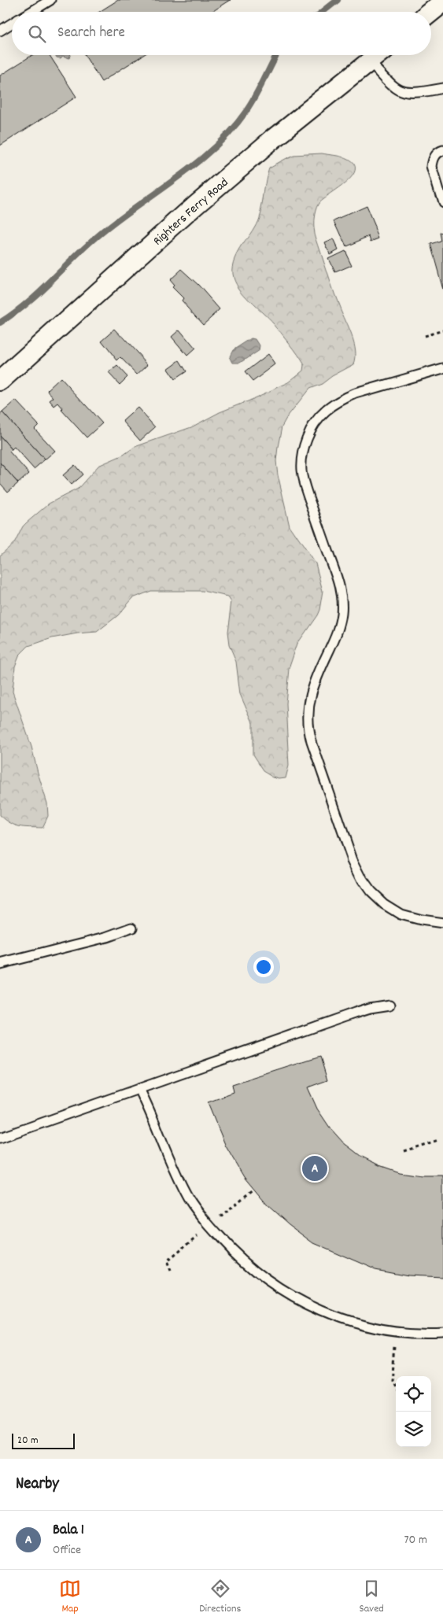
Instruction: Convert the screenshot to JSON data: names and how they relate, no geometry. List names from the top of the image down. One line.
{"streets":{"street":["Righters Ferry Road"]},"scale_bar":"20 m","page":{"search":"Search here","pins":"A","scale":"20 m","heading":"Nearby","list":[{"mark":"A","name":"Bala 1","note":"Office","value":"70 m"}],"nav":["Map","Directions","Saved"]}}
